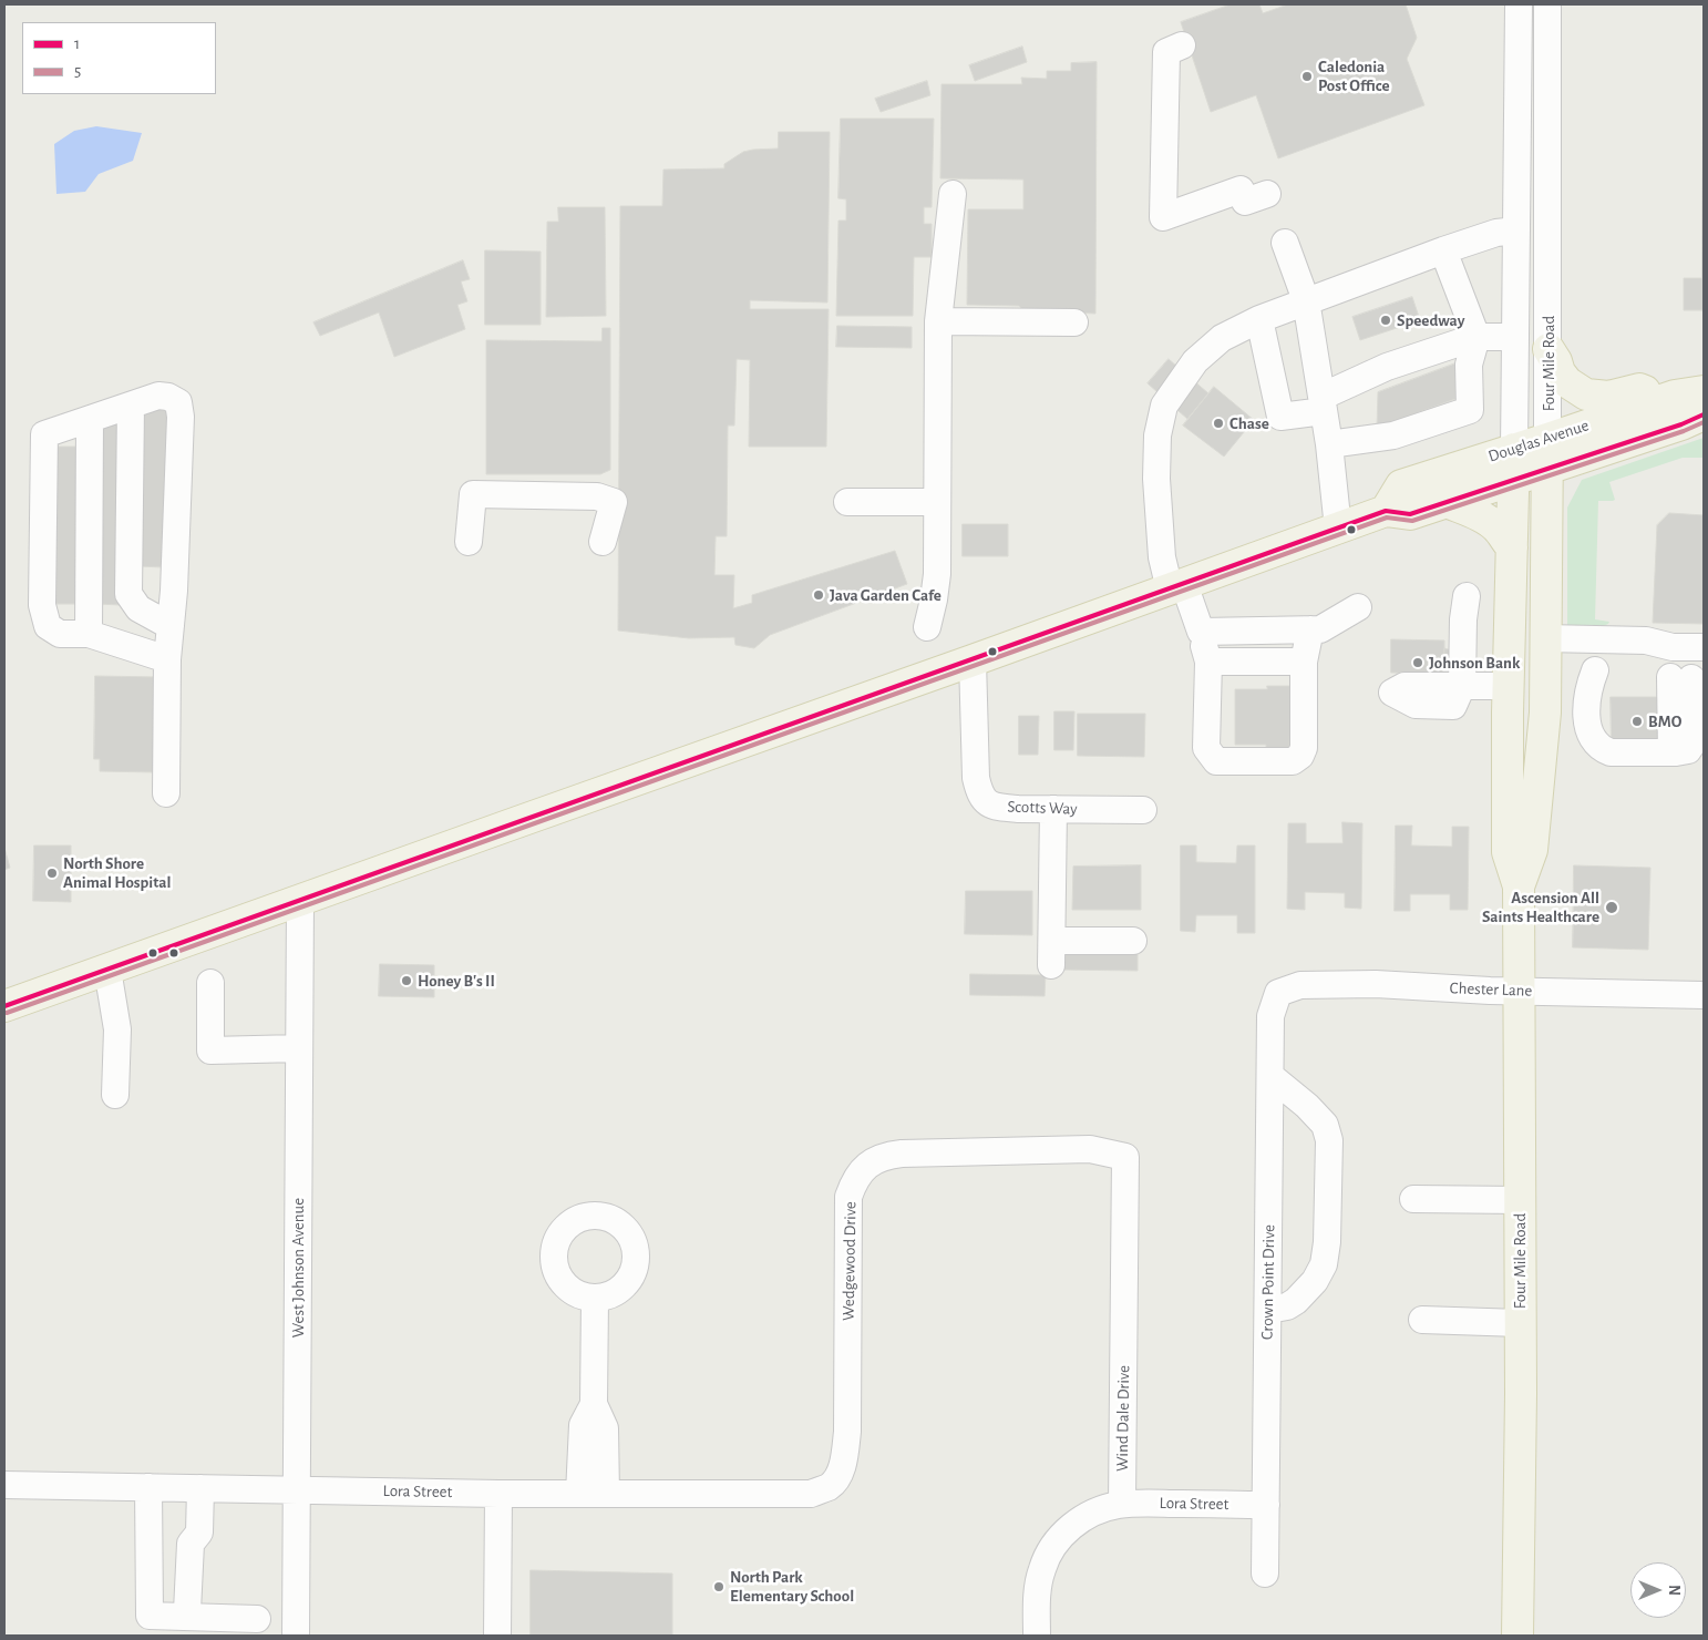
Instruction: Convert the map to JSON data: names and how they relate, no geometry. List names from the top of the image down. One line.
{"streets":{"main road":["Four Mile Road","Douglas Avenue"],"street":["Scotts Way","Chester Lane","Wedgewood Drive","West Johnson Avenue","Crown Point Drive","Wind Dale Drive","Lora Street"]},"crossings":[["Four Mile Road","Douglas Avenue"],["Four Mile Road","Chester Lane"],["Douglas Avenue","Scotts Way"],["Douglas Avenue","West Johnson Avenue"],["Chester Lane","Crown Point Drive"],["Wedgewood Drive","Wind Dale Drive"],["Wedgewood Drive","Lora Street"],["West Johnson Avenue","Lora Street"],["Crown Point Drive","Lora Street"],["Wind Dale Drive","Lora Street"]],"places":["Caledonia Post Office","Speedway","Chase","Java Garden Cafe","Johnson Bank","BMO","North Shore Animal Hospital","Ascension All Saints Healthcare","Honey B's II","North Park Elementary School"],"lines":["transit line 1","transit line 5"],"legend":["1","5"],"north":"right"}
